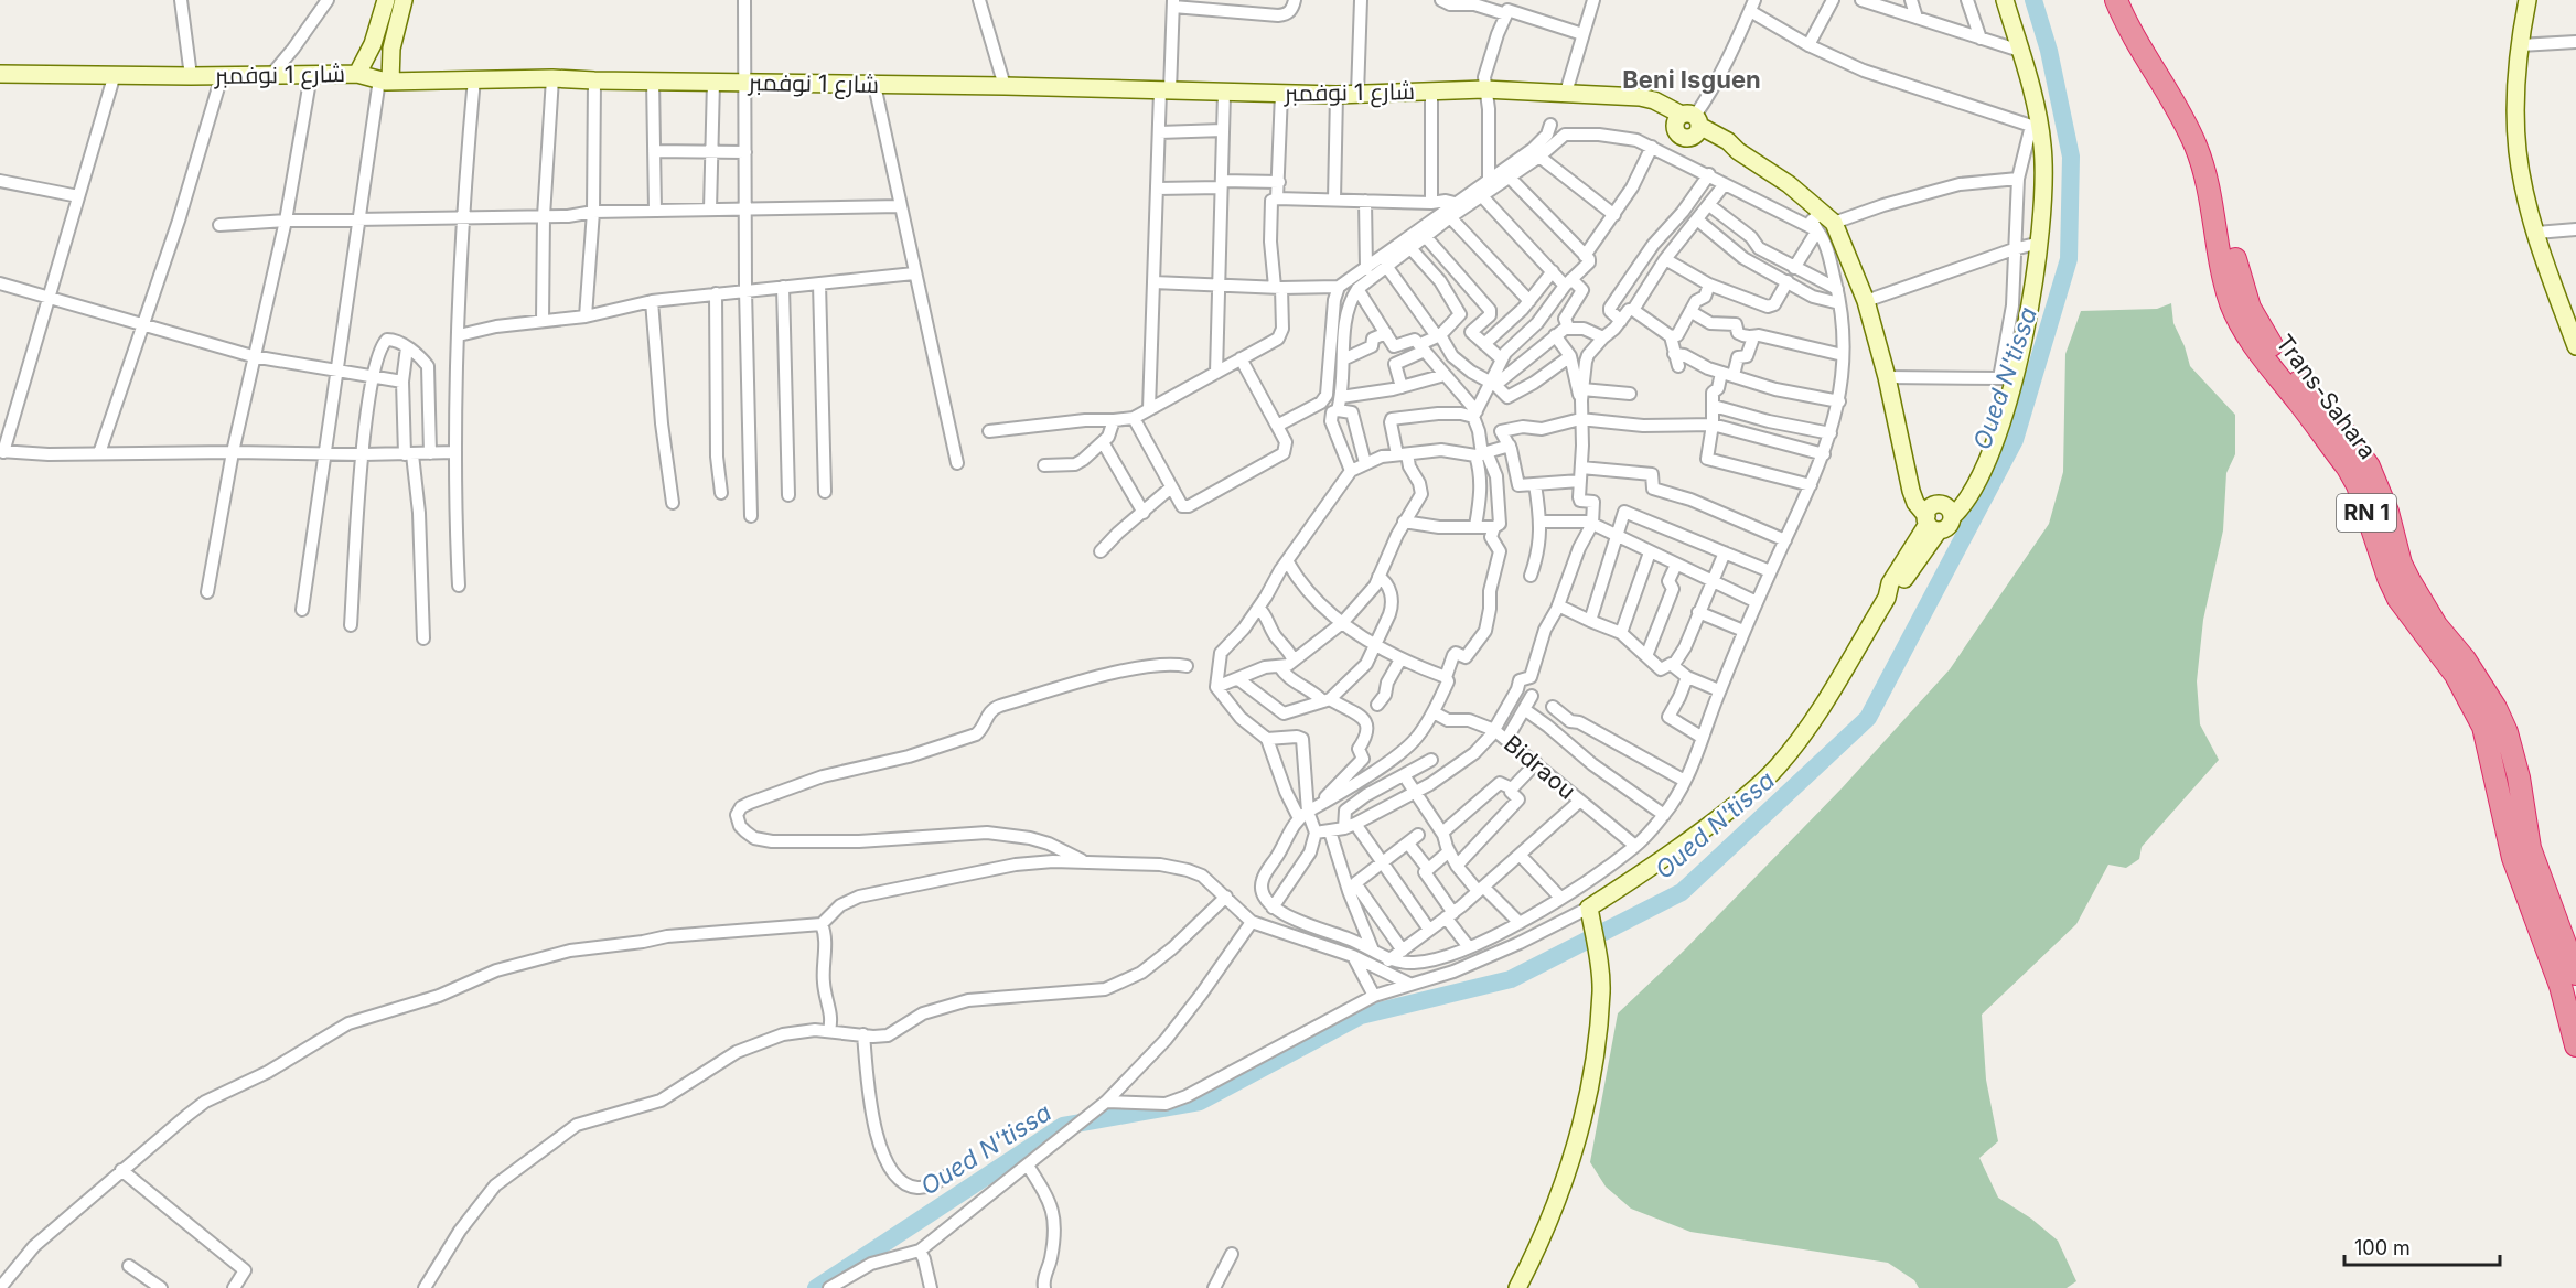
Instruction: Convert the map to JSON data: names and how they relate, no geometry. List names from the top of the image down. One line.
{"streets":{"highway":["Trans-Sahara","RN 1"],"main road":["شارع 1 نوفمبر"],"street":["Bidraou"]},"districts":["Beni Isguen"],"water":["Oued N'tissa"],"scale_bar":"100 m"}
